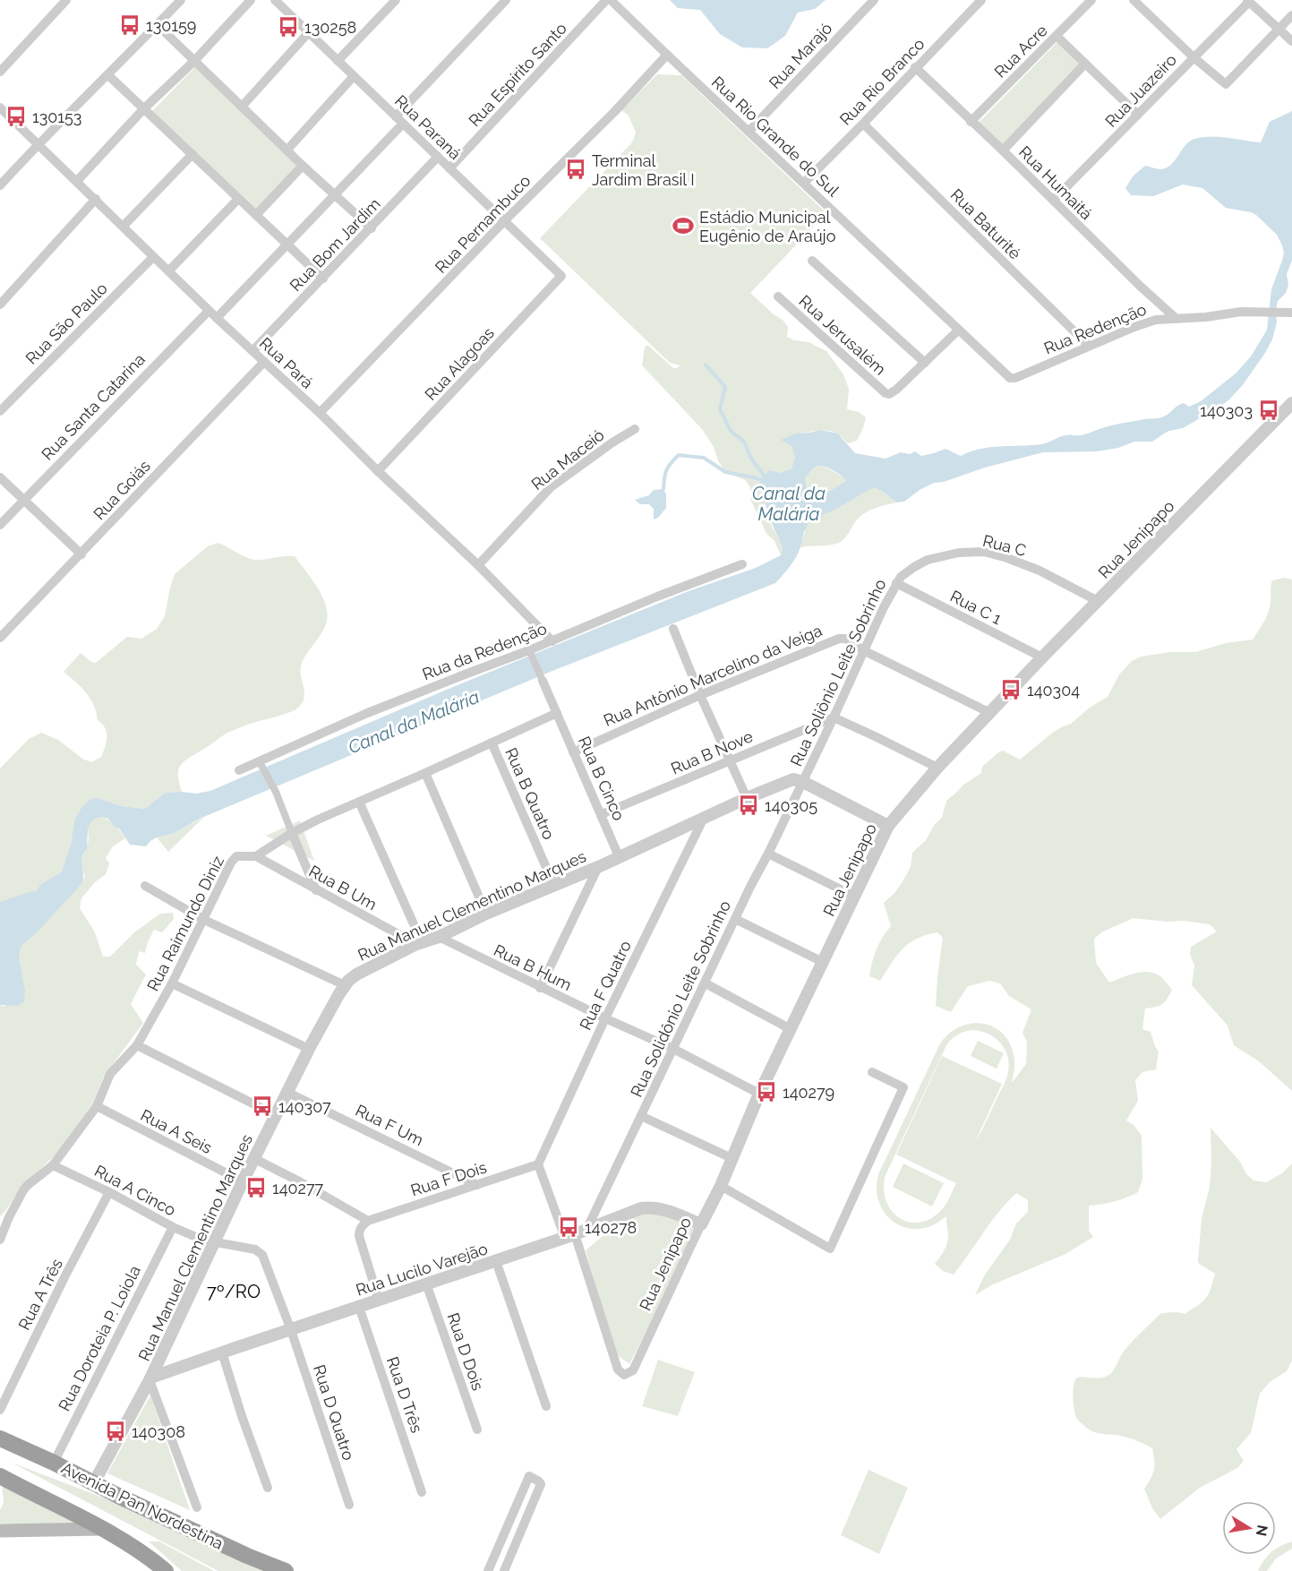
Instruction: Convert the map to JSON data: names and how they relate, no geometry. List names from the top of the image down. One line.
{"streets":{"highway":["Avenida Pan Nordestina"],"street":["Rua Acre","Rua Marajó","Rua Espírito Santo","Rua Rio Branco","Rua Juazeiro","Rua Paraná","Rua Rio Grande do Sul","Rua Humaitá","Rua Pernambuco","Rua Baturité","Rua Bom Jardim","Rua São Paulo","Rua Redenção","Rua Jerusalém","Rua Pará","Rua Alagoas","Rua Santa Catarina","Rua Maceió","Rua Goiás","Rua Jenipapo","Rua C","Rua C 1","Rua da Redenção","Rua Soliônio Leite Sobrinho","Rua Antônio Marcelino da Veiga","Rua B Nove","Rua B Cinco","Rua B Quatro","Rua B Um","Rua Manuel Clementino Marques","Rua Raimundo Diniz","Rua B Hum","Rua F Quatro","Rua Solidônio Leite Sobrinho","Rua F Um","Rua A Seis","Rua F Dois","Rua A Cinco","Rua Lucilo Varejão","Rua A Três","Rua Doroteia P. Loiola","Rua D Dois","Rua D Três","Rua D Quatro"]},"crossings":[["Rua Acre","Rua Humaitá"],["Rua Marajó","Rua Rio Grande do Sul"],["Rua Espírito Santo","Rua Paraná"],["Rua Rio Branco","Rua Rio Grande do Sul"],["Rua Rio Branco","Rua Humaitá"],["Rua Rio Branco","Rua Baturité"],["Rua Juazeiro","Rua Humaitá"],["Rua Paraná","Rua Pernambuco"],["Rua Paraná","Rua Bom Jardim"],["Rua Paraná","Rua Alagoas"],["Rua Rio Grande do Sul","Rua Pernambuco"],["Rua Rio Grande do Sul","Rua Redenção"],["Rua Rio Grande do Sul","Rua Jerusalém"],["Rua Humaitá","Rua Redenção"],["Rua Pernambuco","Rua Pará"],["Rua Baturité","Rua Redenção"],["Rua Bom Jardim","Rua Pará"],["Rua São Paulo","Rua Pará"],["Rua Pará","Rua Alagoas"],["Rua Pará","Rua Santa Catarina"],["Rua Pará","Rua Maceió"],["Rua Pará","Rua Goiás"],["Rua Pará","Rua da Redenção"],["Rua Jenipapo","Rua C"],["Rua Jenipapo","Rua C 1"],["Rua Jenipapo","Rua Antônio Marcelino da Veiga"],["Rua Jenipapo","Rua B Hum"],["Rua Jenipapo","Rua Lucilo Varejão"],["Rua C","Rua C 1"],["Rua C","Rua Soliônio Leite Sobrinho"],["Rua C 1","Rua Soliônio Leite Sobrinho"],["Rua Soliônio Leite Sobrinho","Rua Antônio Marcelino da Veiga"],["Rua Soliônio Leite Sobrinho","Rua B Nove"],["Rua Soliônio Leite Sobrinho","Rua Manuel Clementino Marques"],["Rua Soliônio Leite Sobrinho","Rua Solidônio Leite Sobrinho"],["Rua Antônio Marcelino da Veiga","Rua B Cinco"],["Rua B Nove","Rua B Cinco"],["Rua B Cinco","Rua Manuel Clementino Marques"],["Rua B Cinco","Rua Raimundo Diniz"],["Rua B Quatro","Rua Manuel Clementino Marques"],["Rua B Quatro","Rua Raimundo Diniz"],["Rua B Um","Rua Manuel Clementino Marques"],["Rua B Um","Rua Raimundo Diniz"],["Rua Manuel Clementino Marques","Rua B Hum"],["Rua Manuel Clementino Marques","Rua F Quatro"],["Rua Manuel Clementino Marques","Rua Solidônio Leite Sobrinho"],["Rua Manuel Clementino Marques","Rua F Um"],["Rua Manuel Clementino Marques","Rua A Seis"],["Rua Manuel Clementino Marques","Rua A Cinco"],["Rua Manuel Clementino Marques","Rua Lucilo Varejão"],["Rua Manuel Clementino Marques","Avenida Pan Nordestina"],["Rua Raimundo Diniz","Rua A Seis"],["Rua Raimundo Diniz","Rua A Cinco"],["Rua B Hum","Rua F Quatro"],["Rua B Hum","Rua Solidônio Leite Sobrinho"],["Rua F Quatro","Rua F Dois"],["Rua Solidônio Leite Sobrinho","Rua Lucilo Varejão"],["Rua F Um","Rua F Dois"],["Rua A Cinco","Rua Lucilo Varejão"],["Rua A Cinco","Rua A Três"],["Rua A Cinco","Rua Doroteia P. Loiola"],["Rua A Cinco","Rua D Quatro"],["Rua Lucilo Varejão","Rua D Dois"],["Rua Lucilo Varejão","Rua D Três"],["Rua Lucilo Varejão","Rua D Quatro"],["Rua Doroteia P. Loiola","Avenida Pan Nordestina"]],"districts":["7º/RO"],"water":["Canal da Malária"],"places":{"bus stop":["130159","130258","130153","Terminal Jardim Brasil I","140303","140304","140305","140279","140307","140277","140278","140308"],"sports":["Estádio Municipal Eugênio de Araújo"]},"north":"right"}
